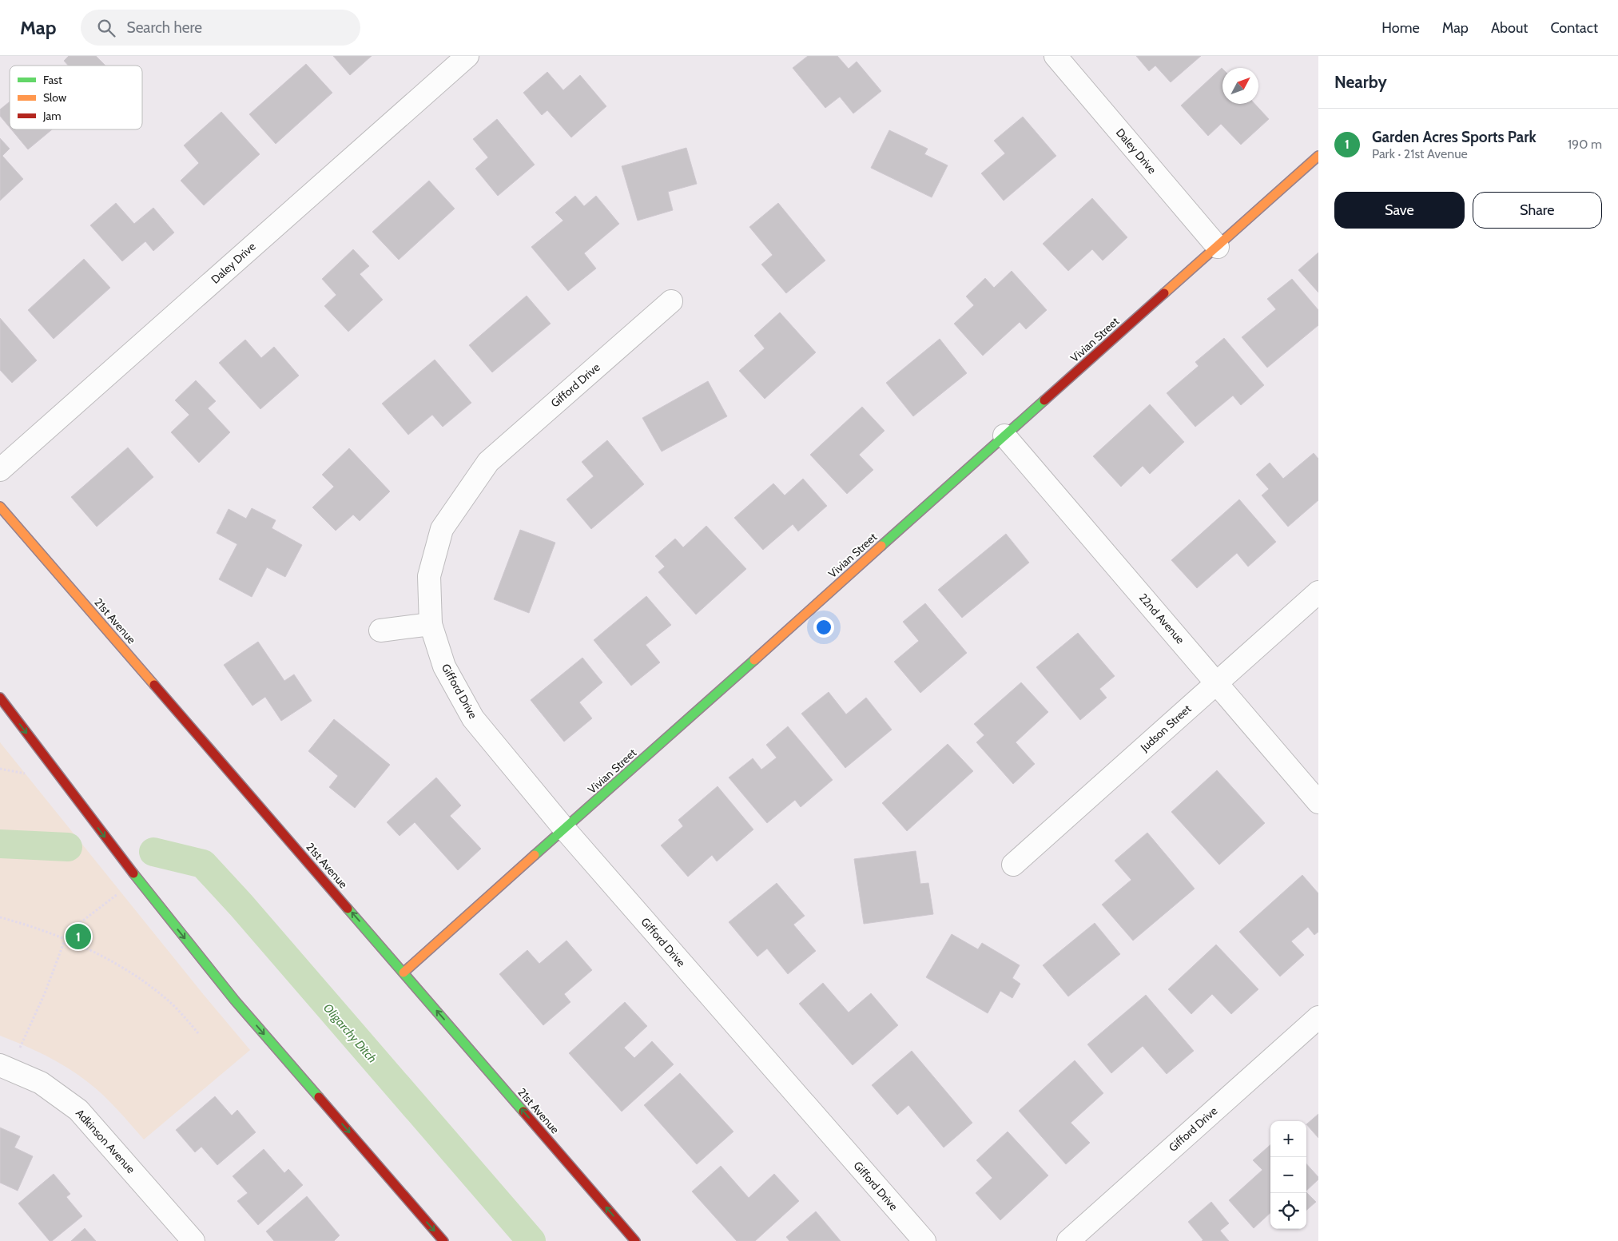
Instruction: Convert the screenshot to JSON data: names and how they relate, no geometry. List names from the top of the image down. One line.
{"streets":{"street":["Daley Drive","Vivian Street","Gifford Drive","22nd Avenue","21st Avenue","Judson Street","Adkinson Avenue"]},"crossings":[["Daley Drive","Vivian Street"],["Vivian Street","Gifford Drive"],["Vivian Street","22nd Avenue"],["Vivian Street","21st Avenue"],["22nd Avenue","Judson Street"]],"one_way":["21st Avenue"],"water":["Oligarchy Ditch"],"legend":["Fast","Slow","Jam"],"north":"top right","page":{"header":"Map","search":"Search here","nav":["Home","Map","About","Contact"],"heading":"Nearby","list":[{"mark":"1","name":"Garden Acres Sports Park","note":"Park · 21st Avenue","value":"190 m"}],"buttons":["Save","Share"],"pins":"1","map_buttons":["+","−"]}}
